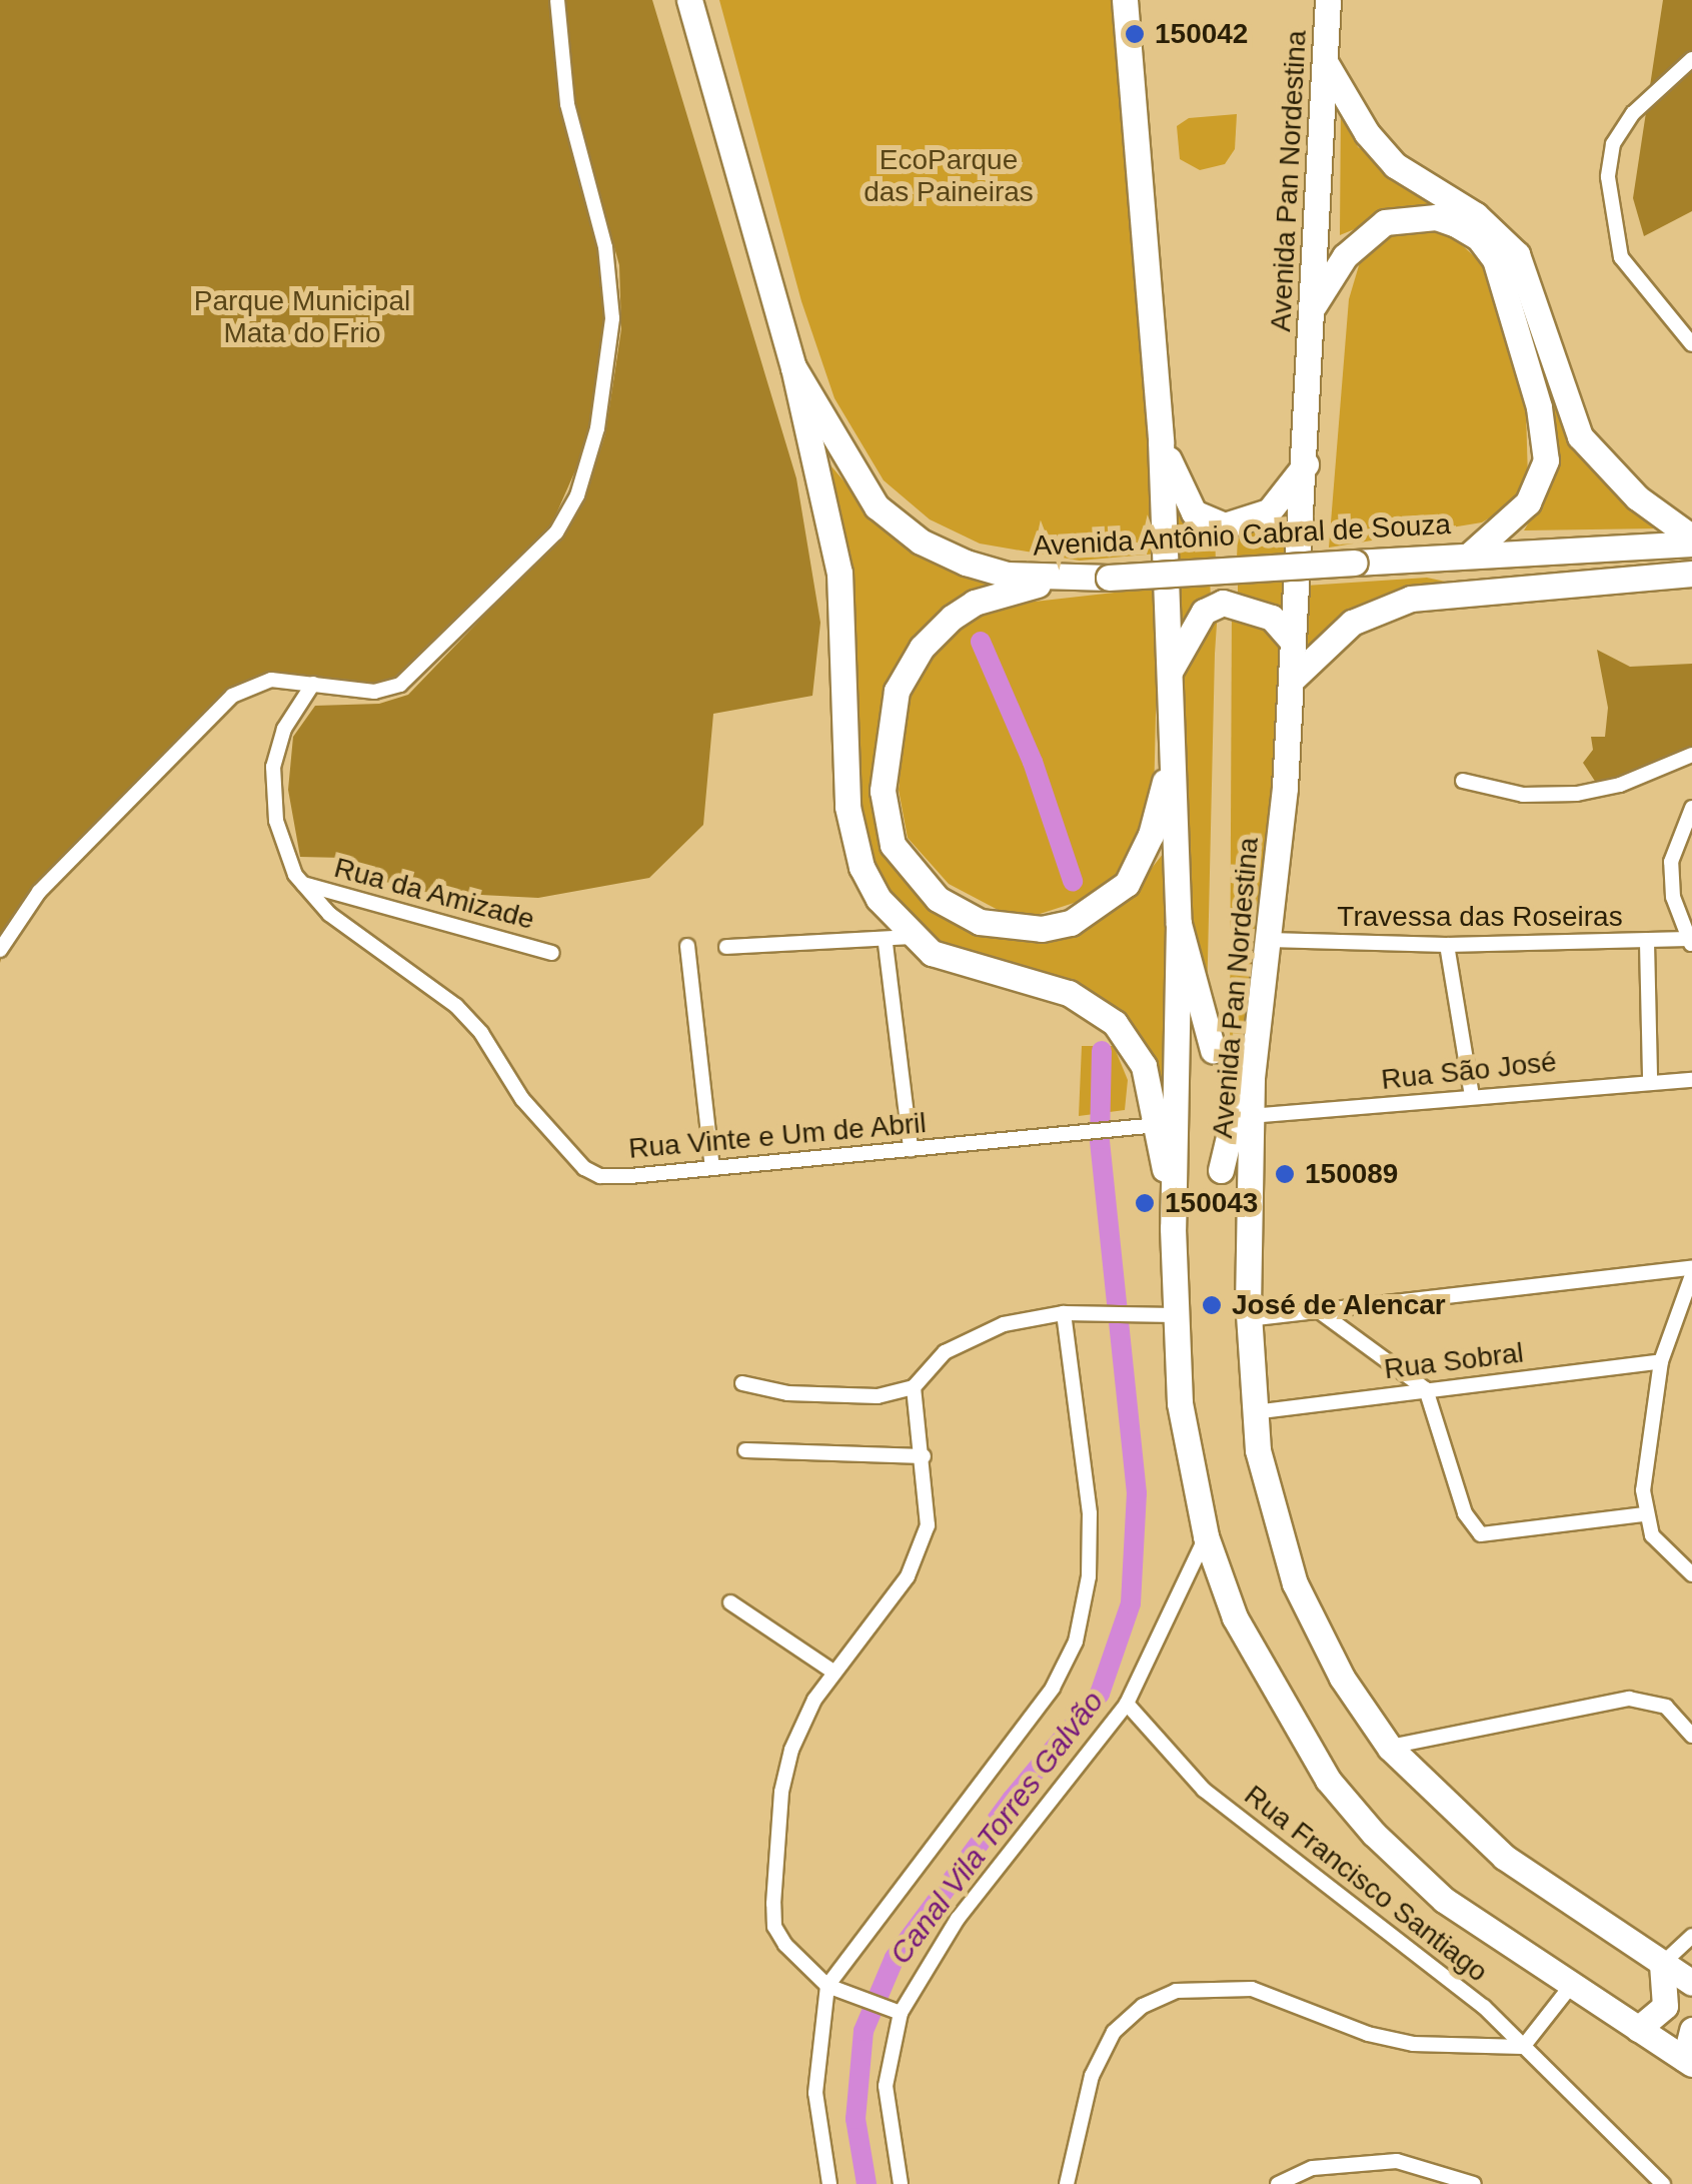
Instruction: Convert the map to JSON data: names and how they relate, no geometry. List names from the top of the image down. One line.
{"streets":{"highway":["Avenida Pan Nordestina","Avenida Antônio Cabral de Souza"],"street":["Rua da Amizade","Travessa das Roseiras","Rua São José","Rua Vinte e Um de Abril","Rua Sobral","Rua Francisco Santiago"]},"crossings":[["Avenida Pan Nordestina","Travessa das Roseiras"],["Avenida Pan Nordestina","Rua São José"],["Avenida Pan Nordestina","Rua Vinte e Um de Abril"],["Avenida Pan Nordestina","Rua Sobral"],["Rua da Amizade","Rua Vinte e Um de Abril"]],"water":["Canal Vila Torres Galvão"],"parks":["EcoParque das Paineiras","Parque Municipal Mata do Frio"],"places":["150042","150089","150043","José de Alencar"]}
